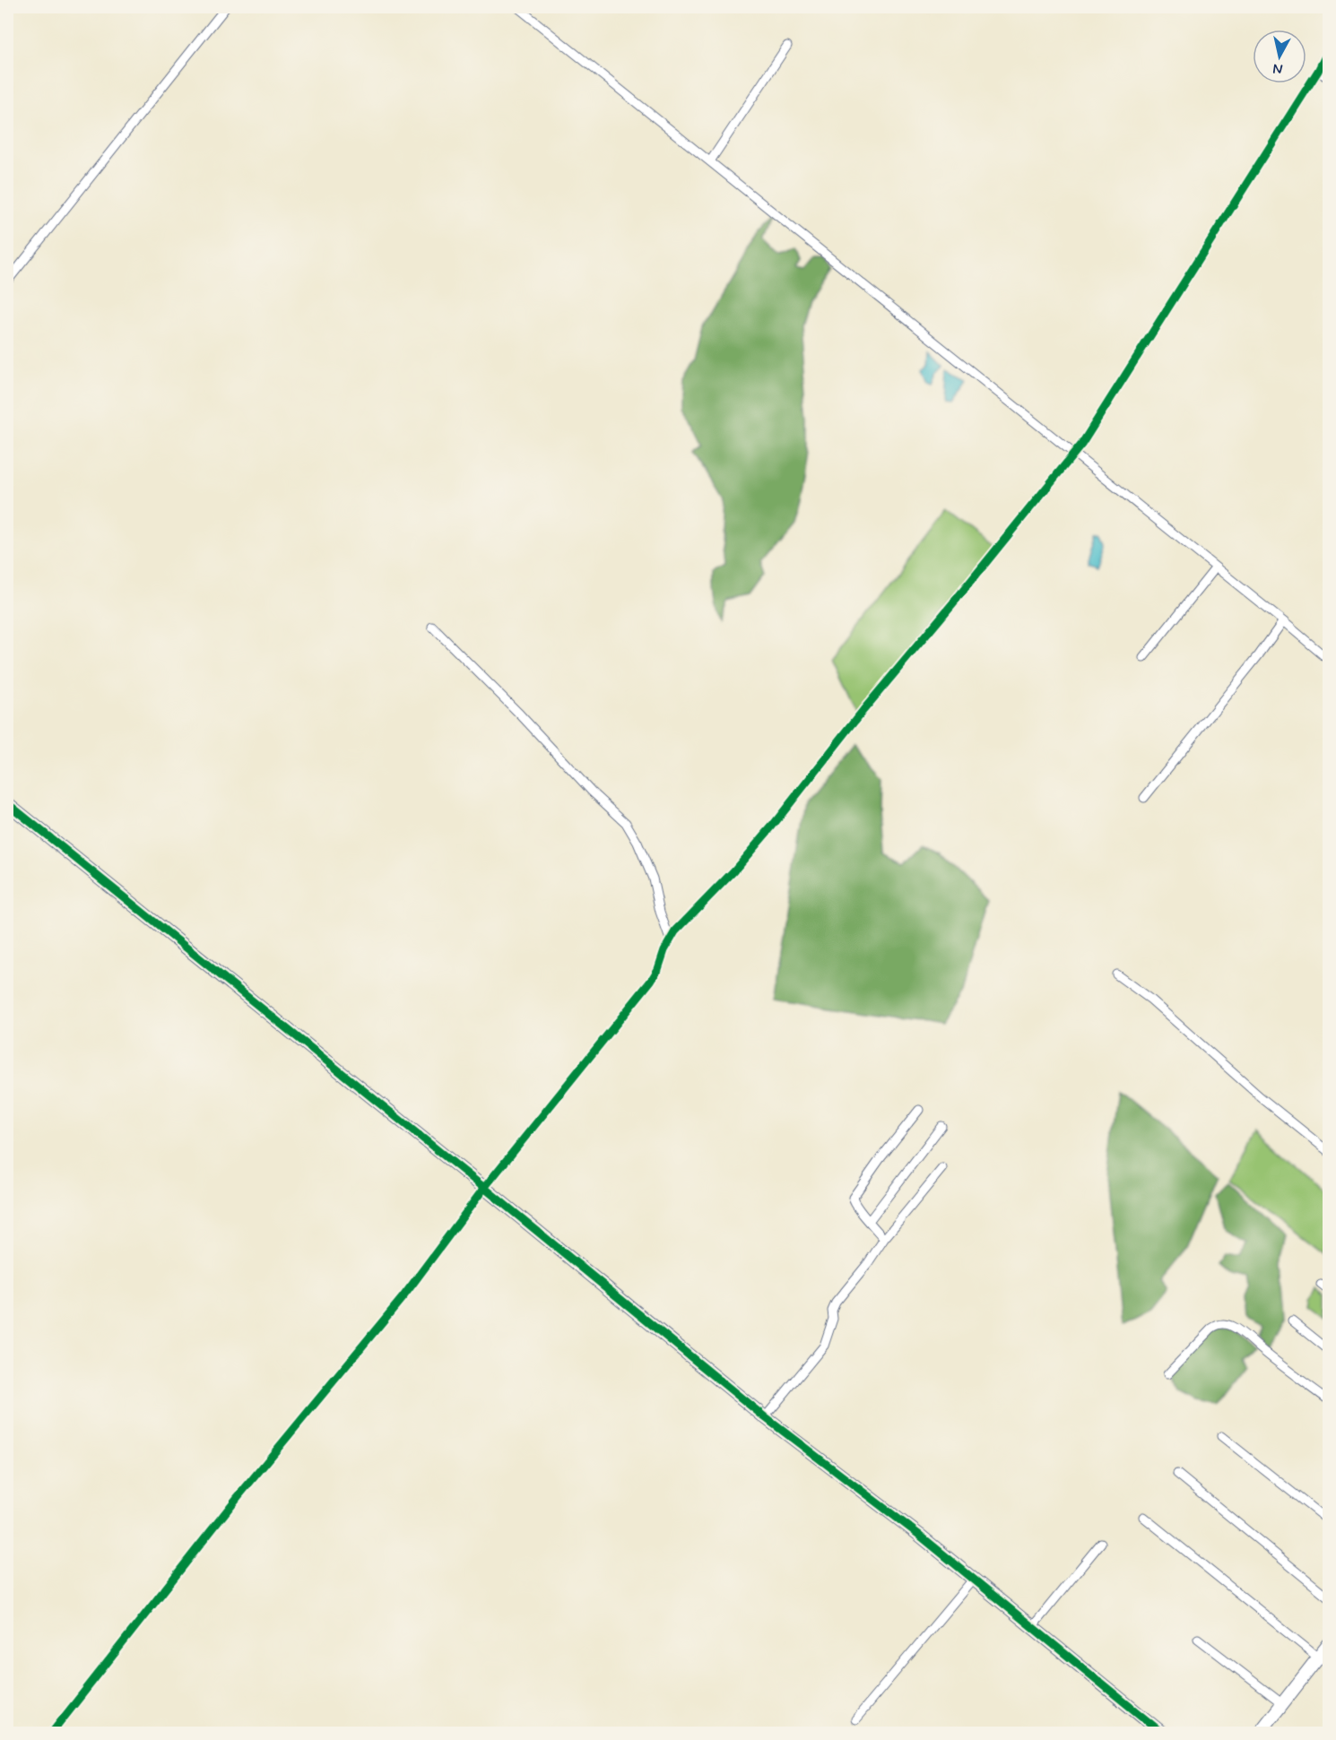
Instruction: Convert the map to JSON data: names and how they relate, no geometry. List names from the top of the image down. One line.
{"north":"bottom"}
